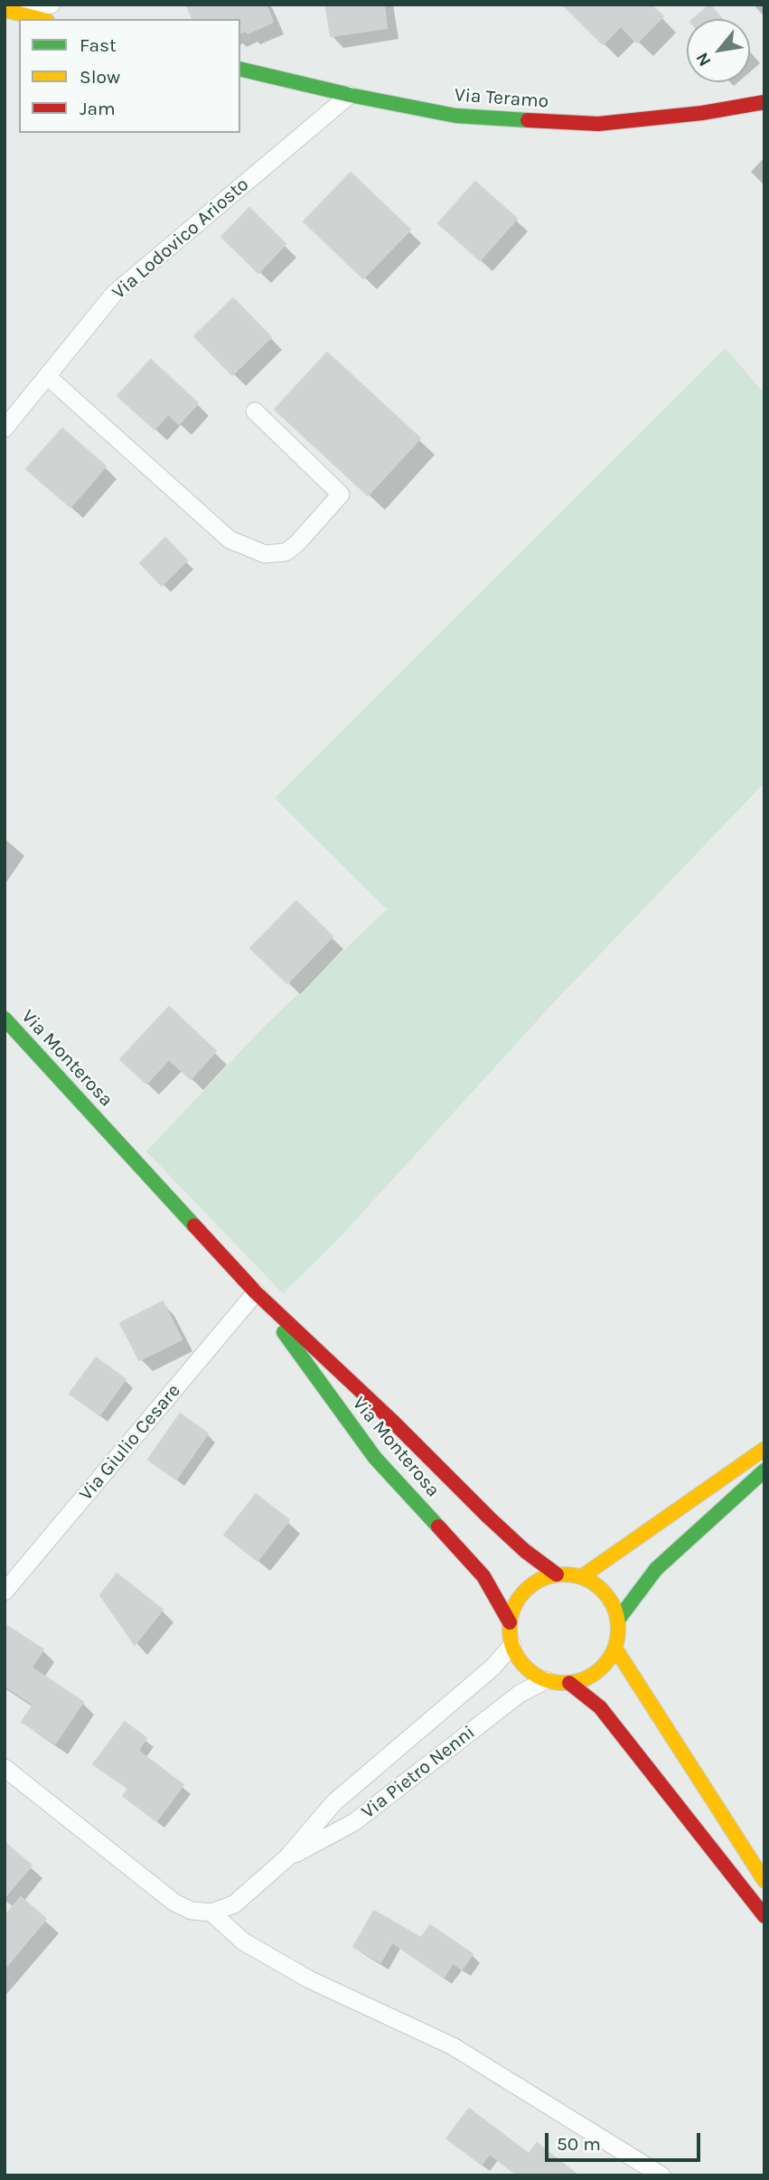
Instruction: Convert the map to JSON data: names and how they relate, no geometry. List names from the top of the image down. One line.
{"streets":{"main road":["Via Teramo","Via Monterosa"],"street":["Via Lodovico Ariosto","Via Giulio Cesare","Via Pietro Nenni"]},"crossings":[["Via Teramo","Via Lodovico Ariosto"],["Via Monterosa","Via Giulio Cesare"],["Via Monterosa","Via Pietro Nenni"]],"legend":["Fast","Slow","Jam"],"scale_bar":"50 m","north":"bottom left"}
